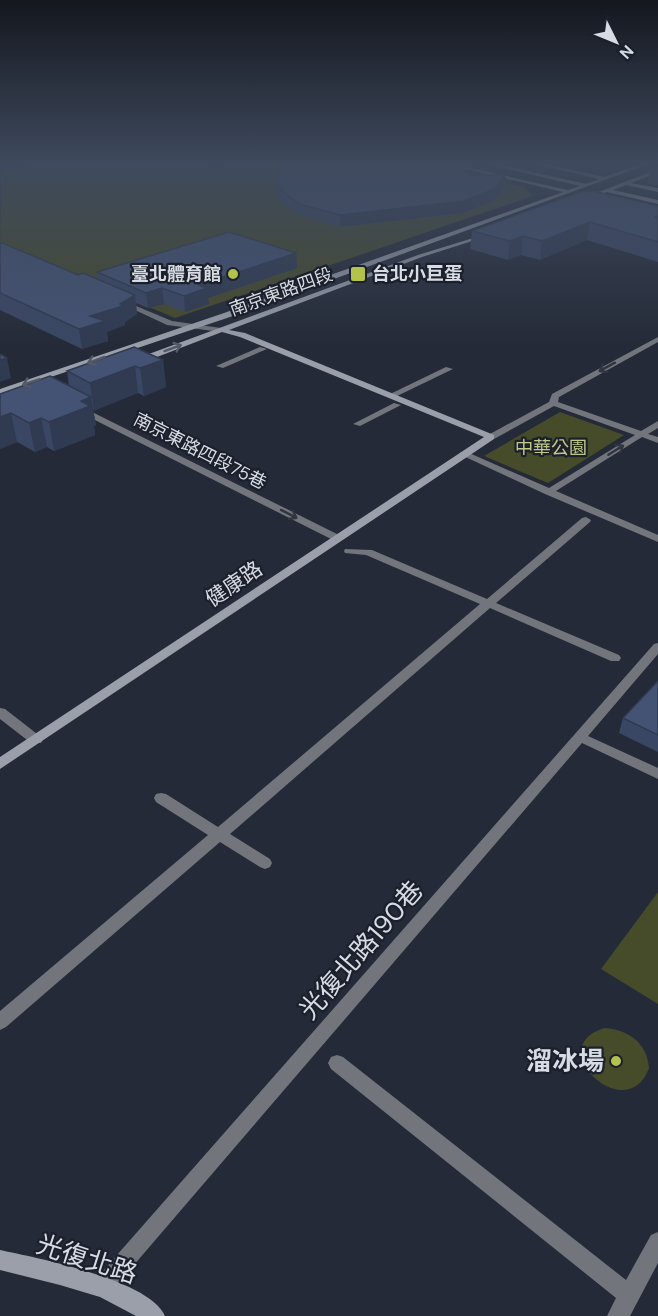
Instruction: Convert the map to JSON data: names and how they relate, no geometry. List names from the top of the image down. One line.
{"streets":{"main road":["南京東路四段","健康路","光復北路"],"street":["南京東路四段75巷","光復北路190巷"]},"crossings":[["南京東路四段75巷","健康路"],["光復北路190巷","光復北路"]],"one_way":["南京東路四段75巷"],"parks":["中華公園"],"places":{"other":["臺北體育館","溜冰場"],"transit":["台北小巨蛋"]},"north":"bottom right"}
